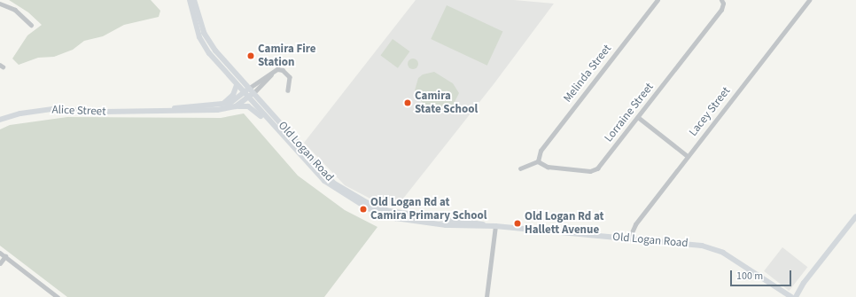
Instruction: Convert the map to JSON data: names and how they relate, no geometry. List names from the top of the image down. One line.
{"streets":{"main road":["Alice Street","Old Logan Road"],"street":["Melinda Street","Lacey Street","Lorraine Street"]},"crossings":[["Melinda Street","Lorraine Street"],["Alice Street","Old Logan Road"],["Lacey Street","Old Logan Road"]],"places":["Camira Fire Station","Camira State School","Old Logan Rd at Camira Primary School","Old Logan Rd at Hallett Avenue"],"scale_bar":"100 m"}
